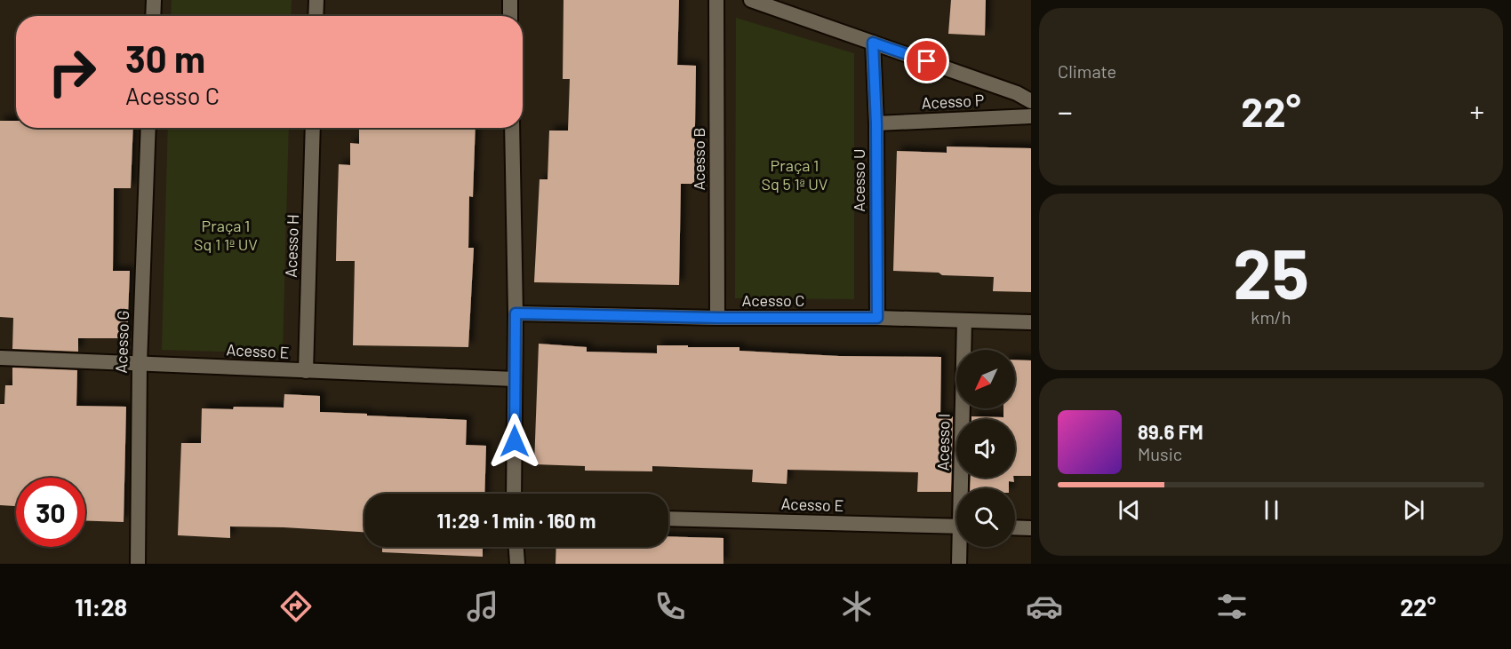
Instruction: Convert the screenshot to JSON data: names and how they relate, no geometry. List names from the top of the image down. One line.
{"streets":{"street":["Acesso P","Acesso B","Acesso U","Acesso H","Acesso C","Acesso G","Acesso E","Acesso I"]},"crossings":[["Acesso P","Acesso U"],["Acesso B","Acesso C"],["Acesso U","Acesso C"],["Acesso H","Acesso E"],["Acesso C","Acesso I"],["Acesso G","Acesso E"]],"parks":["Praça 1 Sq 5 1ª UV","Praça 1 Sq 1 1ª UV"],"north":"bottom left","page":{"tile":["Climate",["25","km/h"]],"turn":["30 m","Acesso C"],"heat":["−","22°","+"],"song":["89.6 FM","Music"],"limit":"30","trip":"11:29 · 1 min · 160 m","tabs":["11:28","22°"]}}
